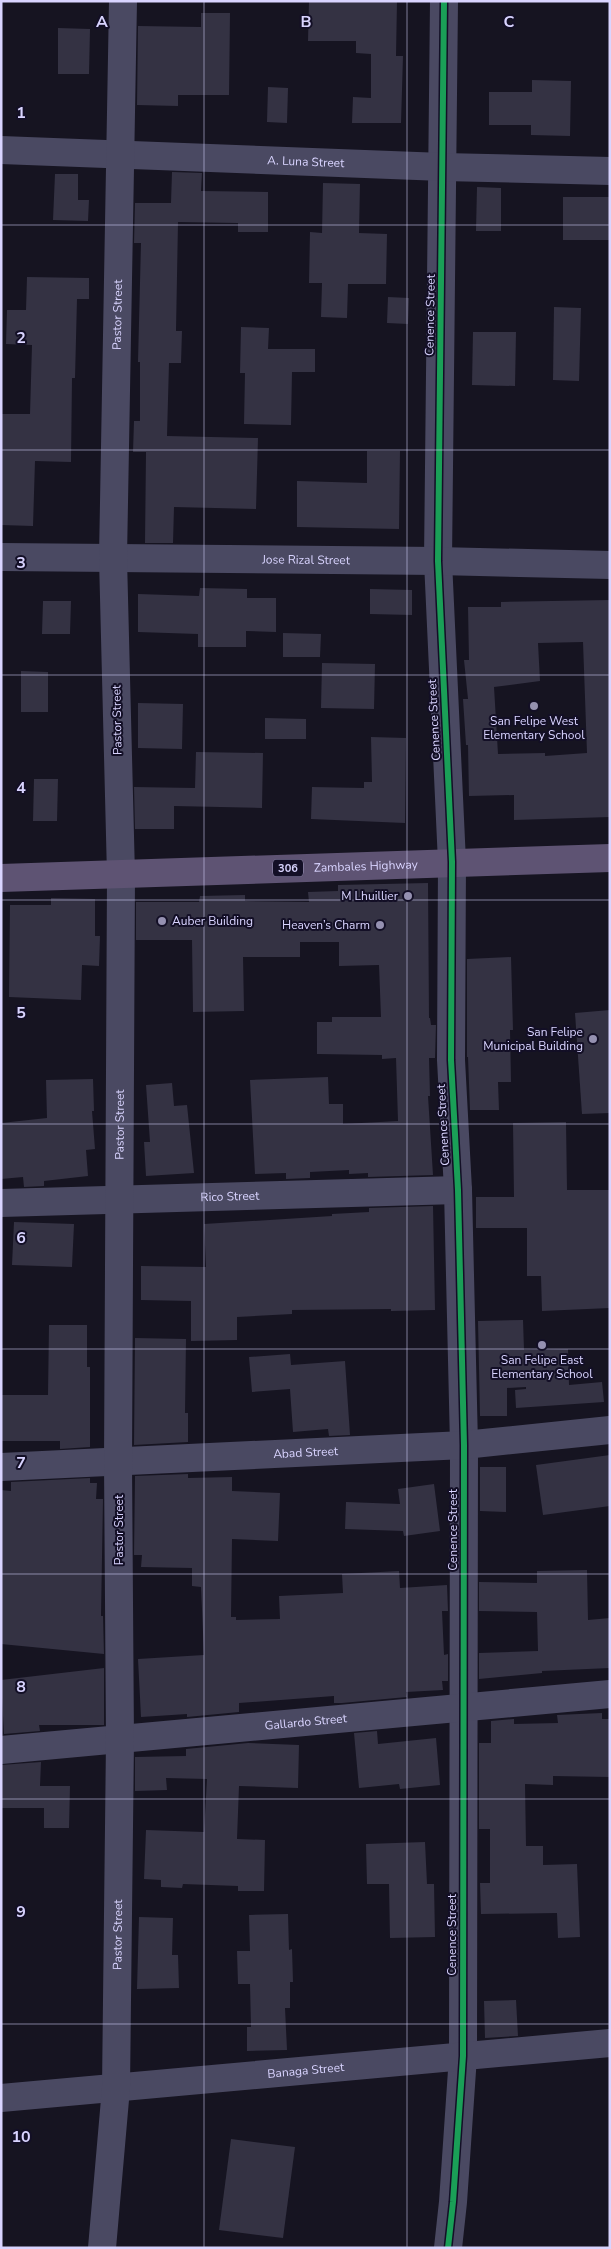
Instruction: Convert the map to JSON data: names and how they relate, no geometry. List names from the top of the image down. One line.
{"streets":{"main road":["Zambales Highway","306"],"street":["A. Luna Street","Pastor Street","Cenence Street","Jose Rizal Street","Rico Street","Abad Street","Gallardo Street","Banaga Street"]},"crossings":[["A. Luna Street","Pastor Street"],["A. Luna Street","Cenence Street"],["Pastor Street","Jose Rizal Street"],["Pastor Street","Zambales Highway"],["Pastor Street","Rico Street"],["Pastor Street","Abad Street"],["Pastor Street","Gallardo Street"],["Pastor Street","Banaga Street"],["Cenence Street","Jose Rizal Street"],["Cenence Street","Zambales Highway"],["Cenence Street","Rico Street"],["Cenence Street","Abad Street"],["Cenence Street","Gallardo Street"],["Cenence Street","Banaga Street"]],"places":["San Felipe West Elementary School","M Lhuillier","Auber Building","Heaven’s Charm","San Felipe Municipal Building","San Felipe East Elementary School"],"grid":{"columns":["A","B","C"],"rows":["1","2","3","4","5","6","7","8","9","10"]}}
